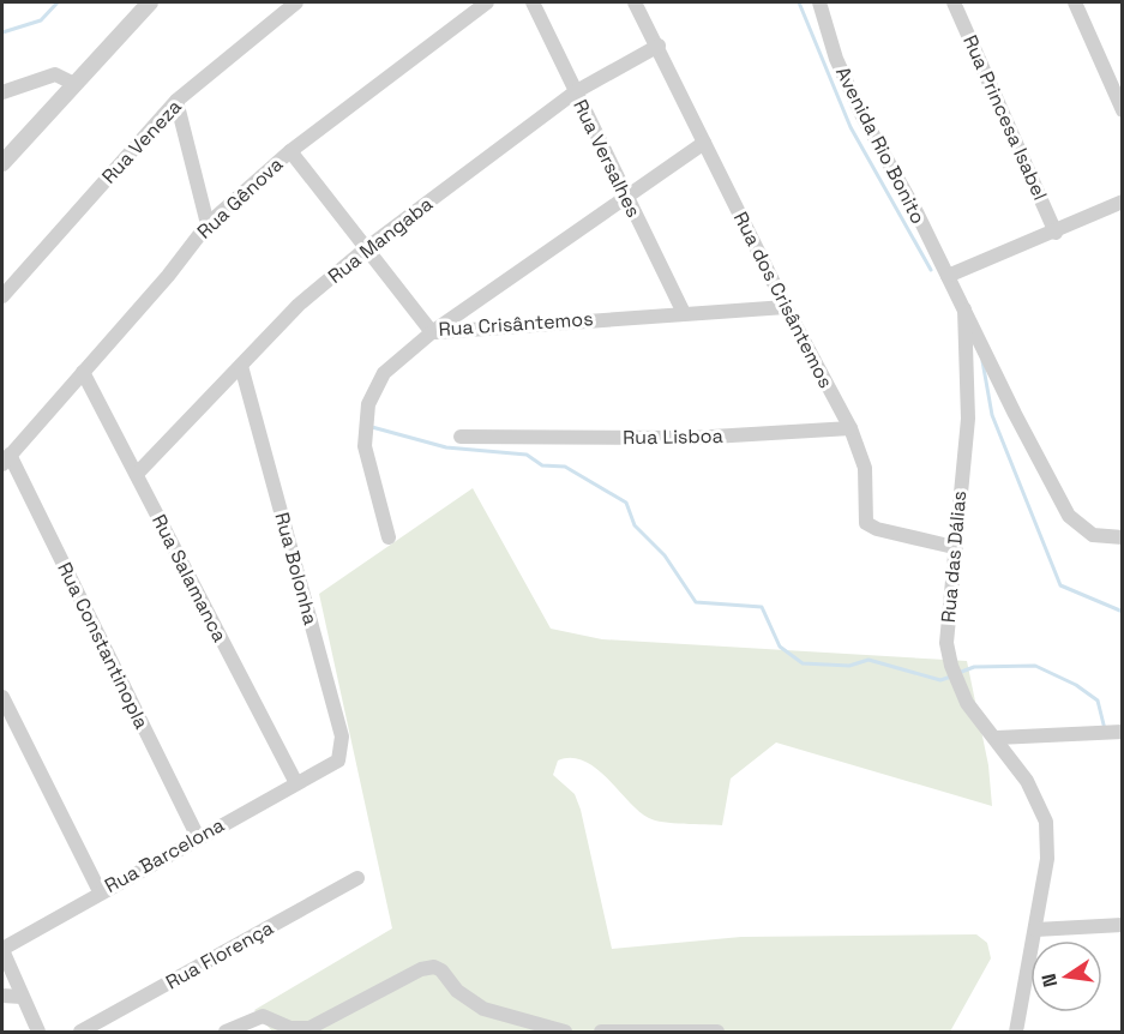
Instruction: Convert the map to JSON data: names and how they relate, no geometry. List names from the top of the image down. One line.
{"streets":{"street":["Rua Princesa Isabel","Rua Veneza","Avenida Rio Bonito","Rua Versalhes","Rua Gênova","Rua Mangaba","Rua dos Crisântemos","Rua Crisântemos","Rua Lisboa","Rua das Dálias","Rua Bolonha","Rua Salamanca","Rua Constantinopla","Rua Barcelona","Rua Florença"]},"crossings":[["Avenida Rio Bonito","Rua das Dálias"],["Rua Versalhes","Rua Mangaba"],["Rua Versalhes","Rua Crisântemos"],["Rua Gênova","Rua Crisântemos"],["Rua Gênova","Rua Salamanca"],["Rua Gênova","Rua Constantinopla"],["Rua Mangaba","Rua dos Crisântemos"],["Rua Mangaba","Rua Crisântemos"],["Rua Mangaba","Rua Bolonha"],["Rua Mangaba","Rua Salamanca"],["Rua dos Crisântemos","Rua Crisântemos"],["Rua dos Crisântemos","Rua Lisboa"],["Rua dos Crisântemos","Rua das Dálias"],["Rua Bolonha","Rua Barcelona"],["Rua Salamanca","Rua Barcelona"],["Rua Constantinopla","Rua Barcelona"]],"north":"left"}
